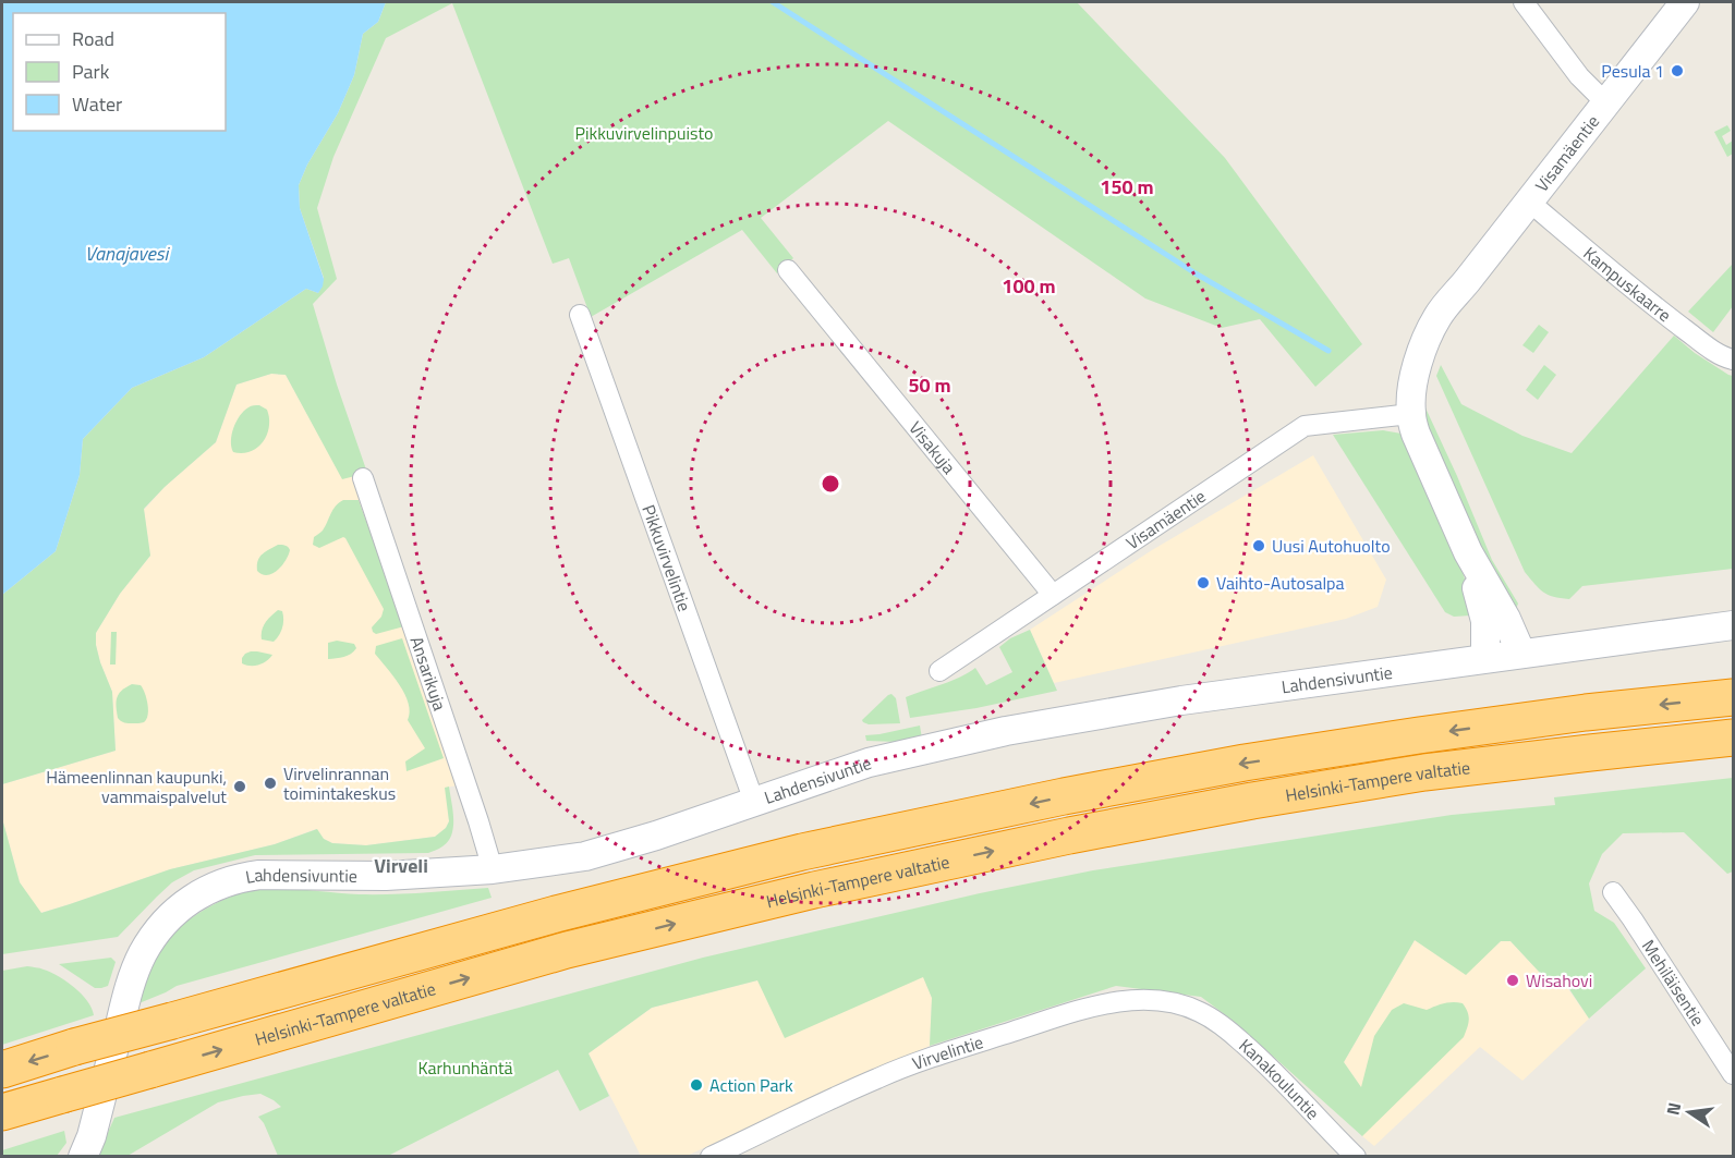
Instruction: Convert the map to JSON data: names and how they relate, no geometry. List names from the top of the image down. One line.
{"streets":{"highway":["Helsinki-Tampere valtatie"],"main road":["Visamäentie","Lahdensivuntie"],"street":["Kampuskaarre","Visakuja","Pikkuvirvelintie","Ansarikuja","Mehiläisentie","Virvelintie","Kanakouluntie"]},"crossings":[["Visamäentie","Kampuskaarre"],["Visamäentie","Visakuja"],["Visamäentie","Lahdensivuntie"],["Pikkuvirvelintie","Lahdensivuntie"],["Ansarikuja","Lahdensivuntie"],["Virvelintie","Kanakouluntie"]],"districts":["Virveli"],"water":["Vanajavesi"],"parks":["Pikkuvirvelinpuisto","Karhunhäntä"],"places":["Pesula 1","Uusi Autohuolto","Vaihto-Autosalpa","Virvelinrannan toimintakeskus","Hämeenlinnan kaupunki, vammaispalvelut","Wisahovi","Action Park"],"legend":["Road","Park","Water"],"north":"left","rings":["150 m","100 m","50 m"]}
